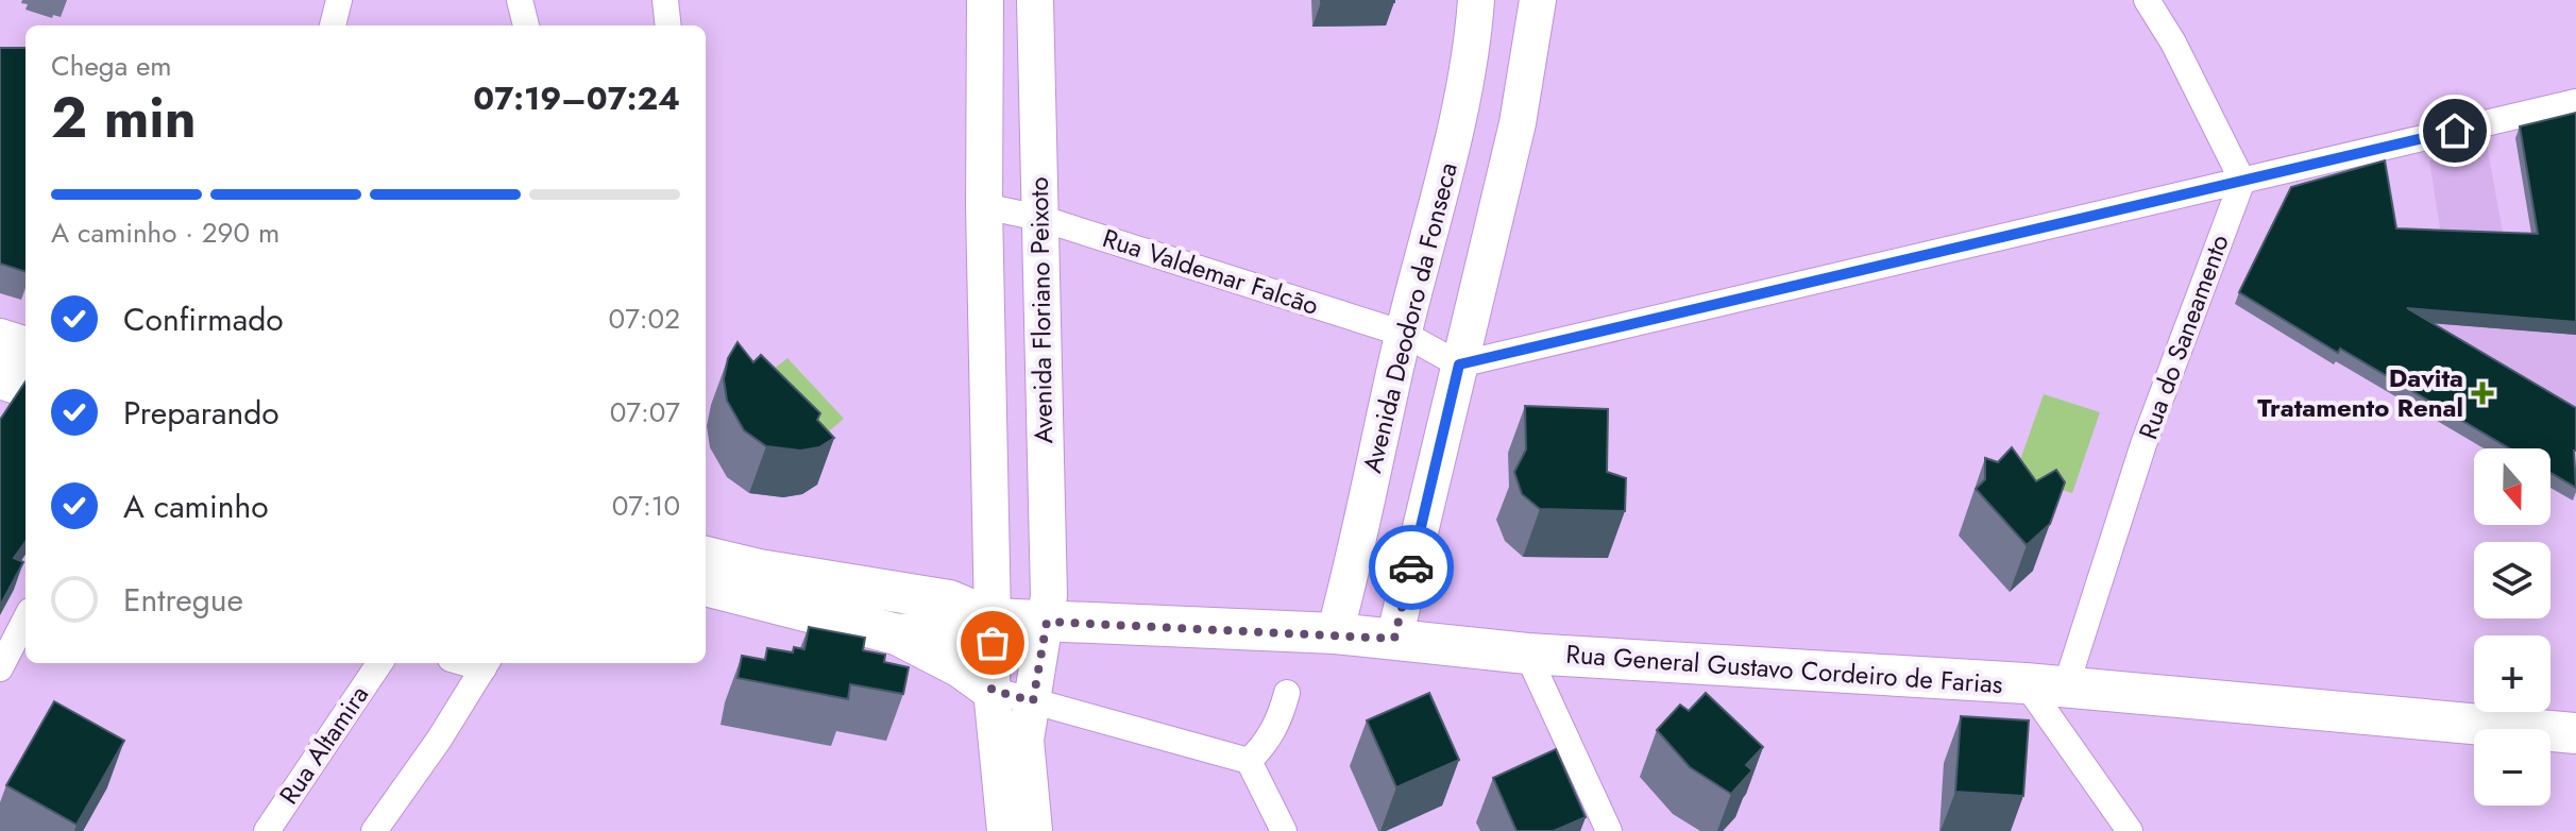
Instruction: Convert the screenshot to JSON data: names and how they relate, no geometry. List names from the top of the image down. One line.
{"streets":{"main road":["Avenida Floriano Peixoto","Avenida Deodoro da Fonseca","Rua General Gustavo Cordeiro de Farias"],"street":["Rua Valdemar Falcão","Rua do Saneamento","Rua Altamira"]},"crossings":[["Rua Valdemar Falcão","Avenida Floriano Peixoto"],["Rua Valdemar Falcão","Avenida Deodoro da Fonseca"],["Avenida Floriano Peixoto","Rua General Gustavo Cordeiro de Farias"],["Avenida Deodoro da Fonseca","Rua General Gustavo Cordeiro de Farias"],["Rua do Saneamento","Rua General Gustavo Cordeiro de Farias"]],"places":{"health":["Davita Tratamento Renal"]},"north":"bottom","page":{"heading":["2 min","Chega em","07:19–07:24"],"bar":"A caminho · 290 m","list":[["Confirmado","07:02"],["Preparando","07:07"],["A caminho","07:10"],"Entregue"],"map_buttons":["+","−"]}}
